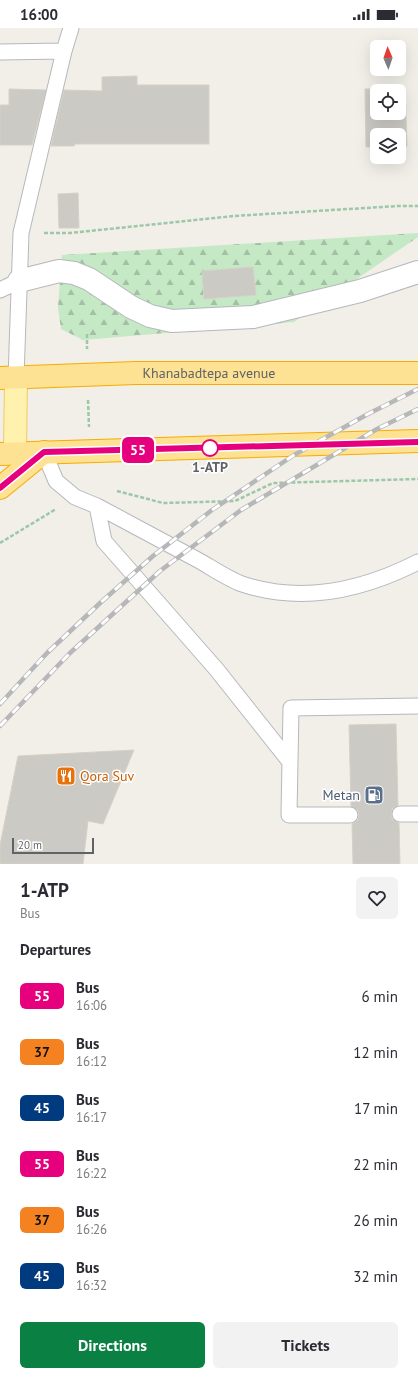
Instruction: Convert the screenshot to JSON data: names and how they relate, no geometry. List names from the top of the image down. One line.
{"streets":{"highway":["Khanabadtepa avenue"]},"places":{"other":["1-ATP"],"restaurant":["Qora Suv"],"fuel station":["Metan"]},"lines":["bus line 55"],"scale_bar":"20 m","north":"top","page":{"status":"16:00","on_map":"55","scale":"20 m","heading":[["1-ATP","Bus"],"Departures"],"list":[{"mark":"55","name":"Bus","note":"16:06","value":"6 min"},{"mark":"37","name":"Bus","note":"16:12","value":"12 min"},{"mark":"45","name":"Bus","note":"16:17","value":"17 min"},{"mark":"55","name":"Bus","note":"16:22","value":"22 min"},{"mark":"37","name":"Bus","note":"16:26","value":"26 min"},{"mark":"45","name":"Bus","note":"16:32","value":"32 min"}],"buttons":["Directions","Tickets"]}}
